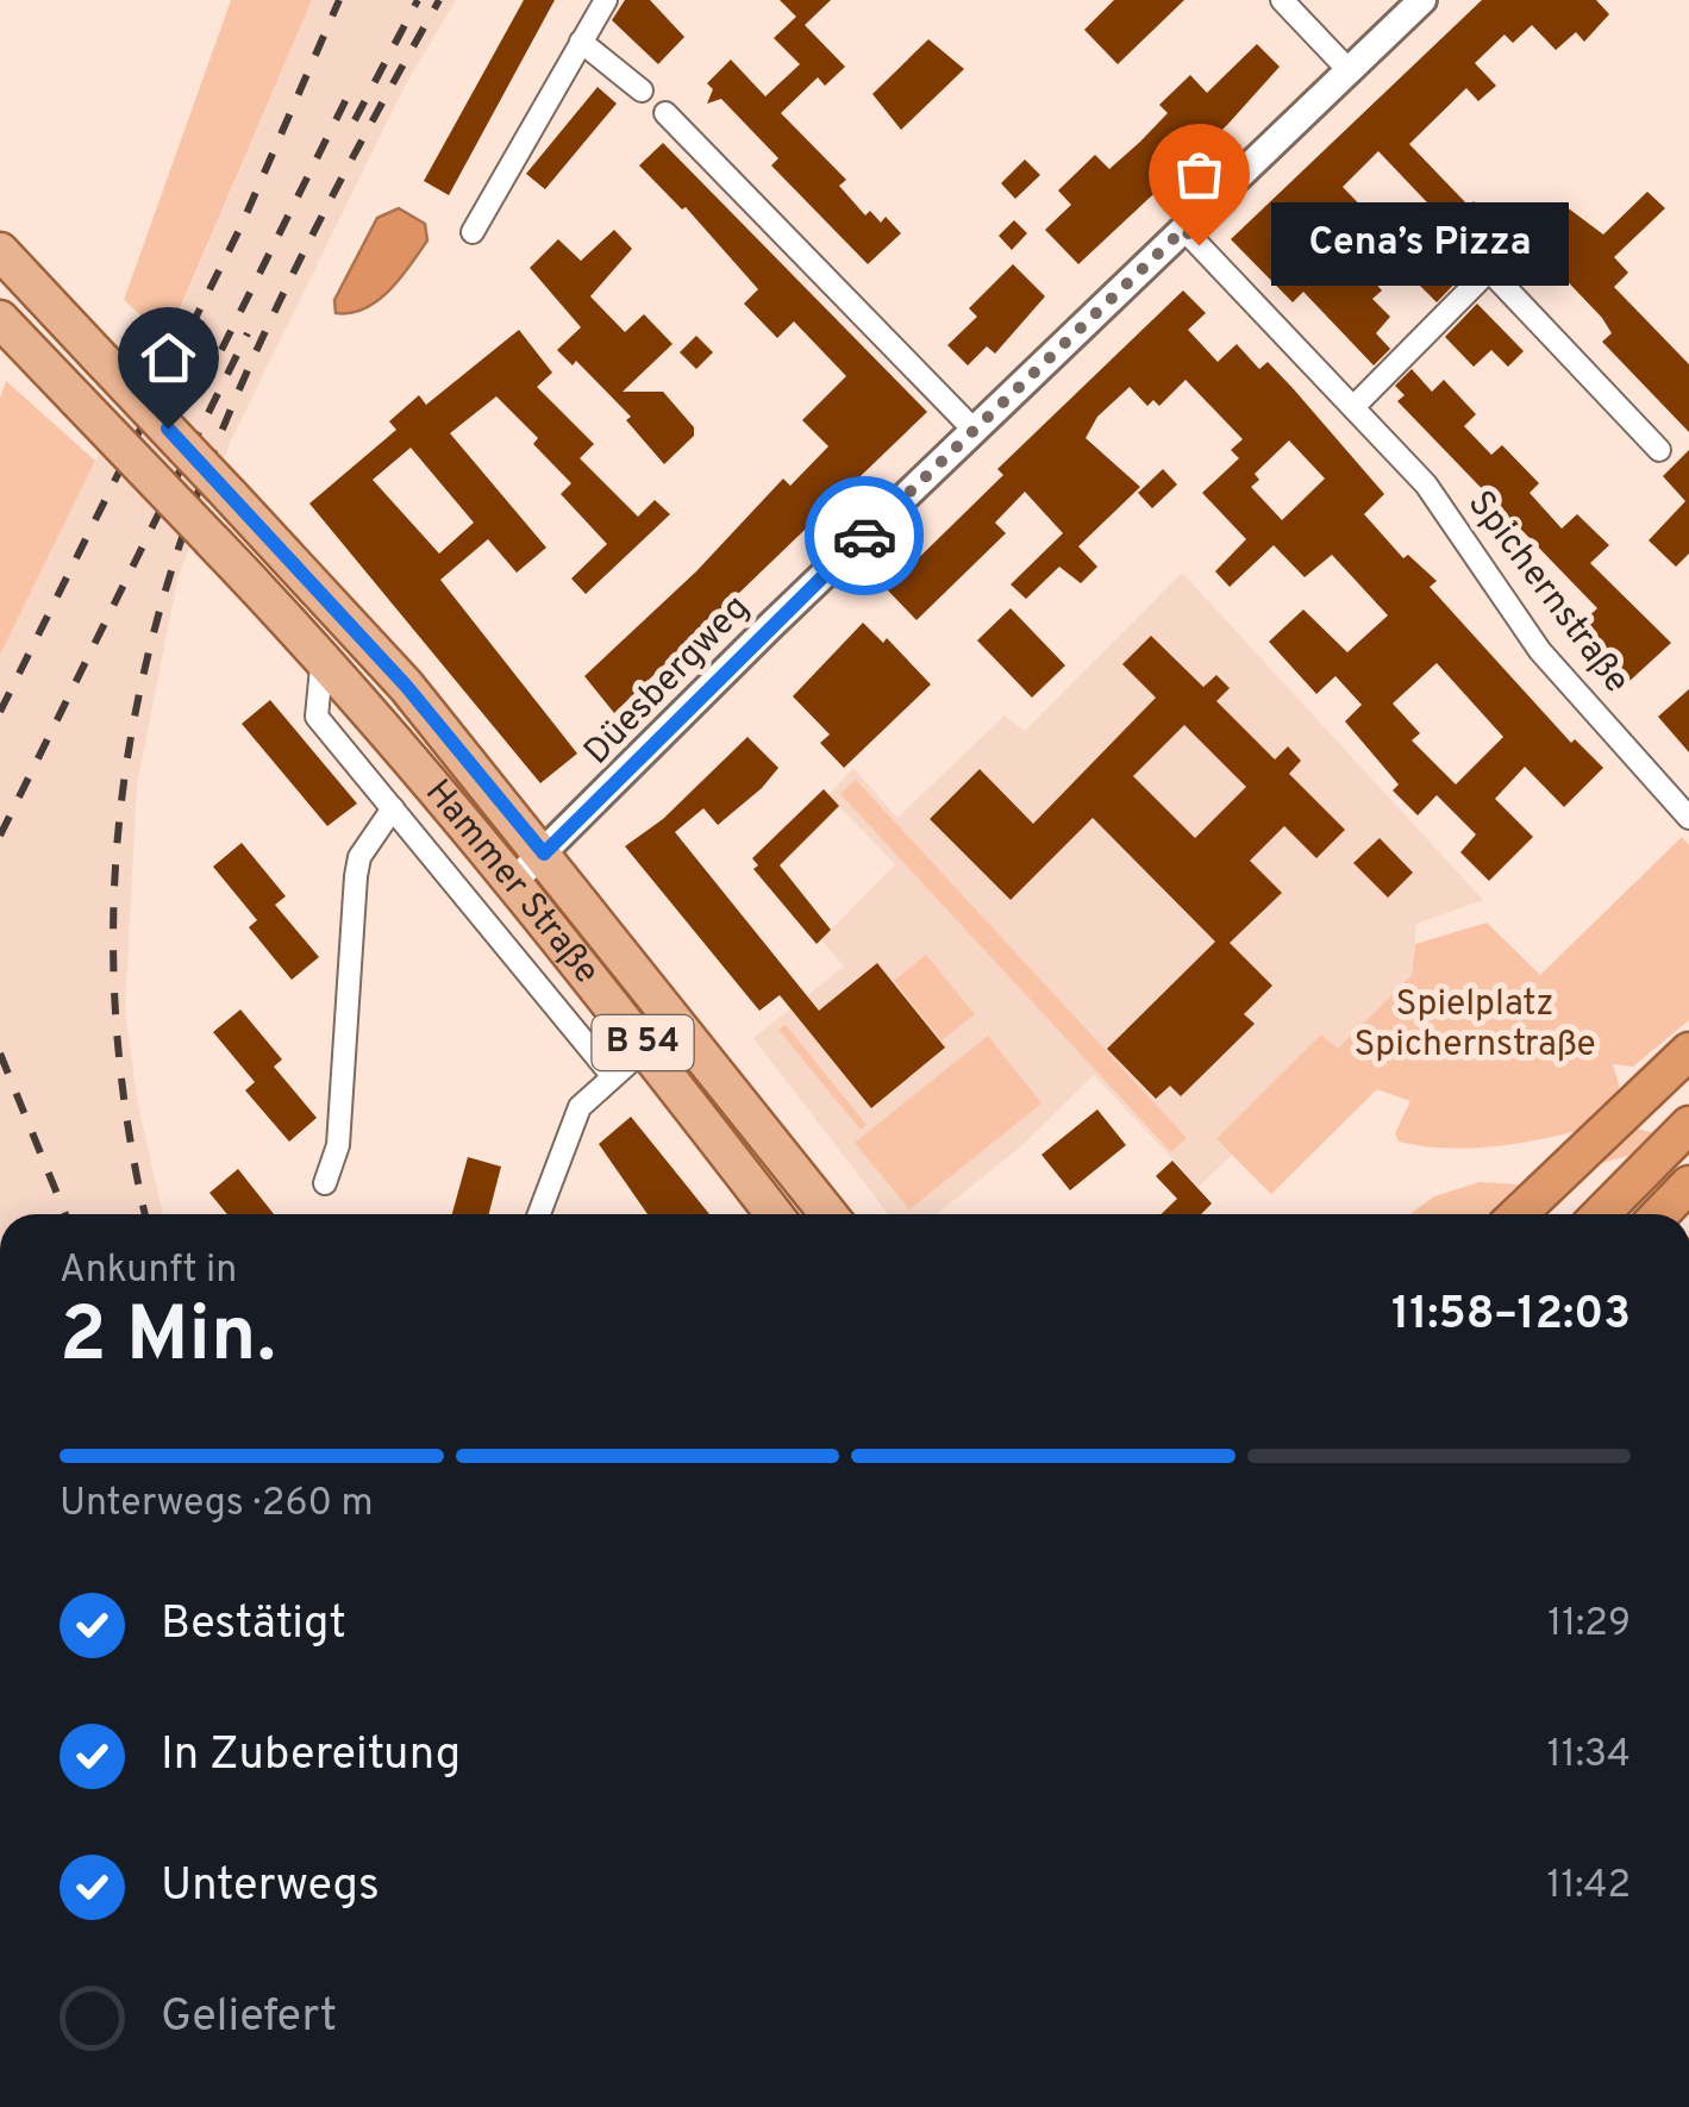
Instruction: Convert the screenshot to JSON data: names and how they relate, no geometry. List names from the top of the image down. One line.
{"streets":{"main road":["Hammer Straße","B 54"],"street":["Spichernstraße","Düesbergweg"]},"crossings":[["Spichernstraße","Düesbergweg"],["Düesbergweg","Hammer Straße"]],"parks":["Spielplatz Spichernstraße"],"places":["Cena’s Pizza"],"page":{"bubble":"Cena’s Pizza","heading":["2 Min.","Ankunft in","11:58–12:03"],"bar":"Unterwegs · 260 m","list":[["Bestätigt","11:29"],["In Zubereitung","11:34"],["Unterwegs","11:42"],"Geliefert"]}}
